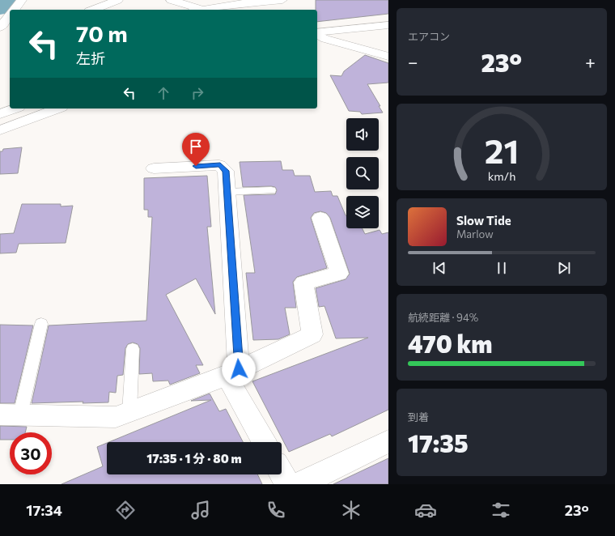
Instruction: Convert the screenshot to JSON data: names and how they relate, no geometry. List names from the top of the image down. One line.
{"page":{"tile":["エアコン",["航続距離 · 94%","470 km"],["到着","17:35"]],"turn":["70 m","左折"],"heat":["−","23°","+"],"song":["Slow Tide","Marlow"],"limit":"30","trip":"17:35 · 1 分 · 80 m","tabs":["17:34","23°"],"gauge":["21","km/h"]}}
